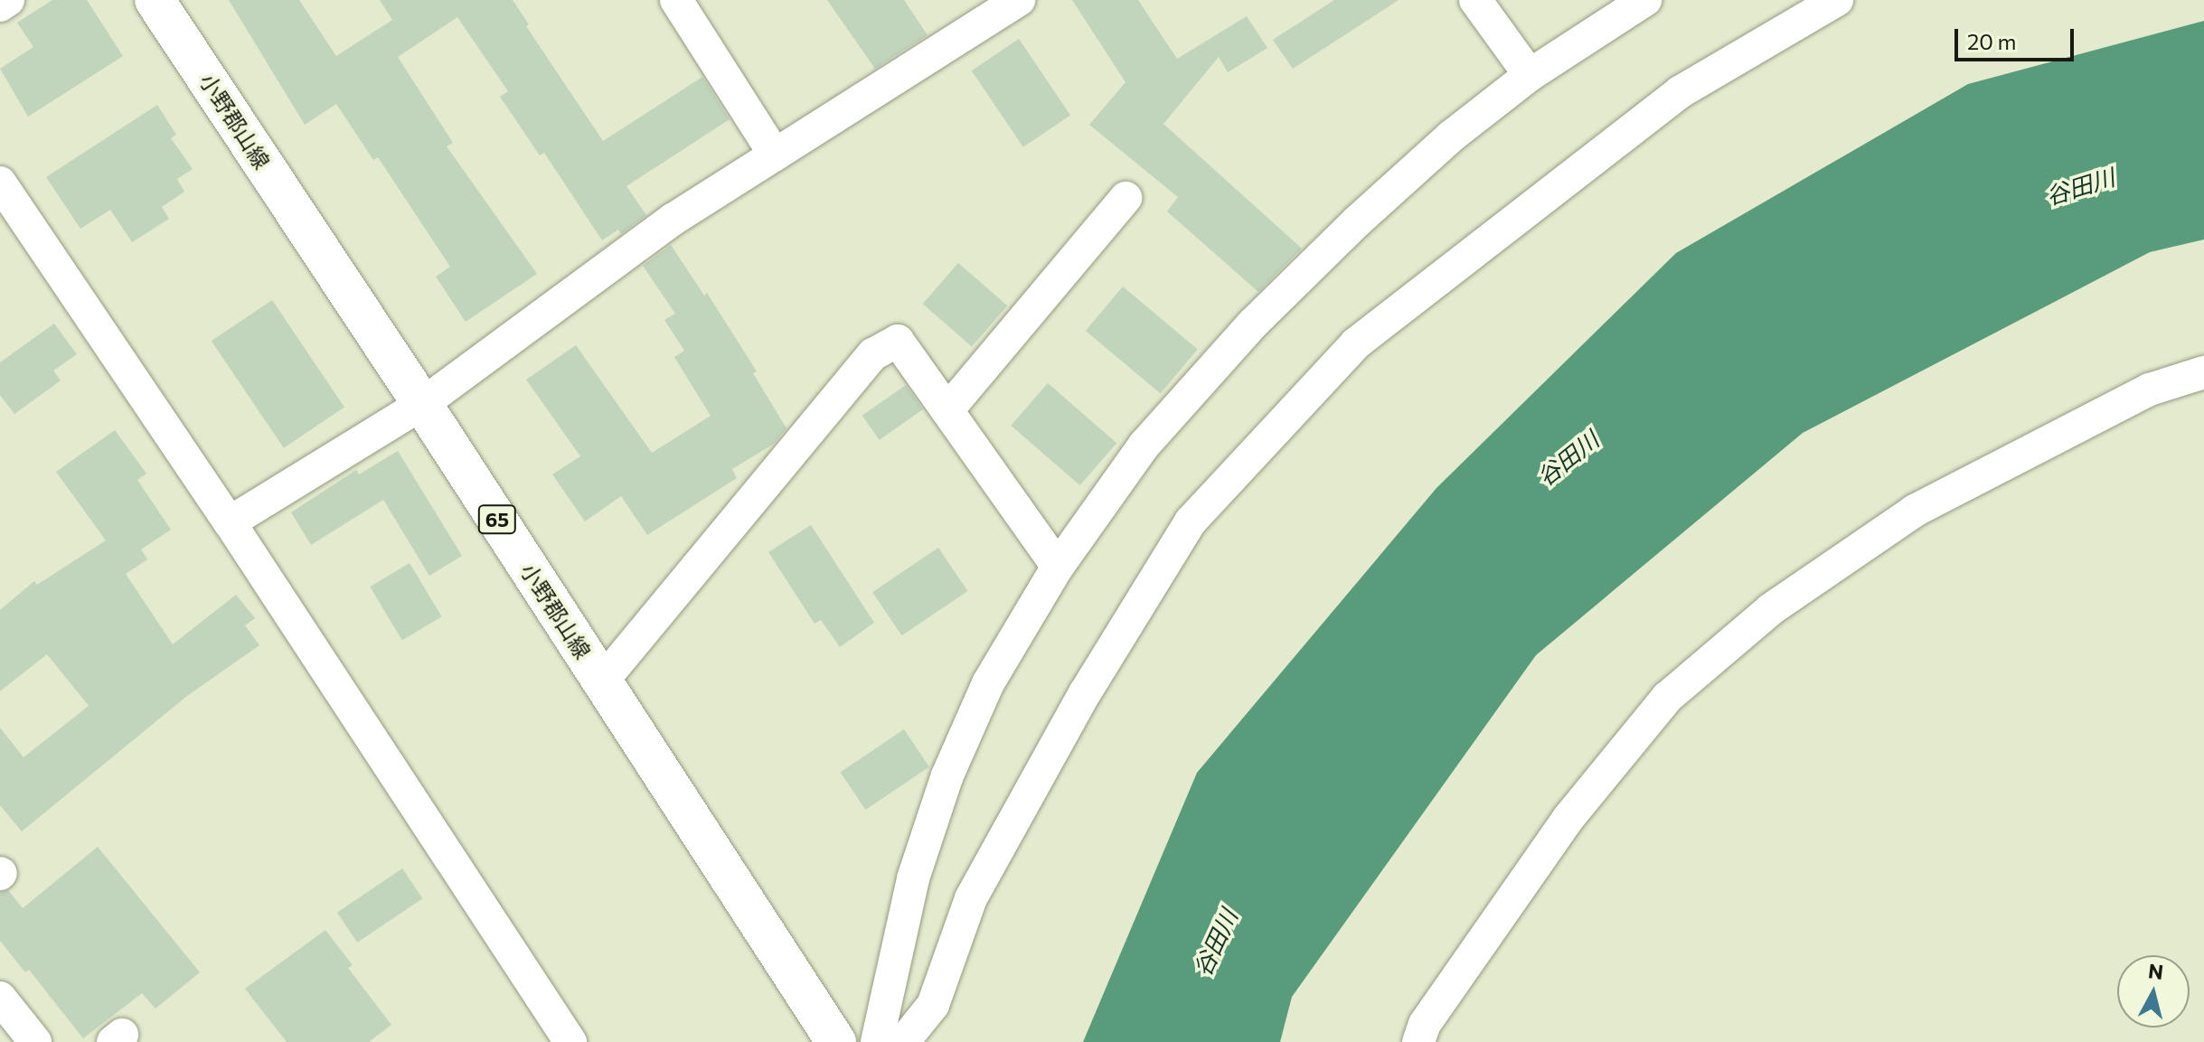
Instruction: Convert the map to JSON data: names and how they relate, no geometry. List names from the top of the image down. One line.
{"streets":{"main road":["小野郡山線","65"]},"water":["谷田川"],"scale_bar":"20 m","north":"top"}
